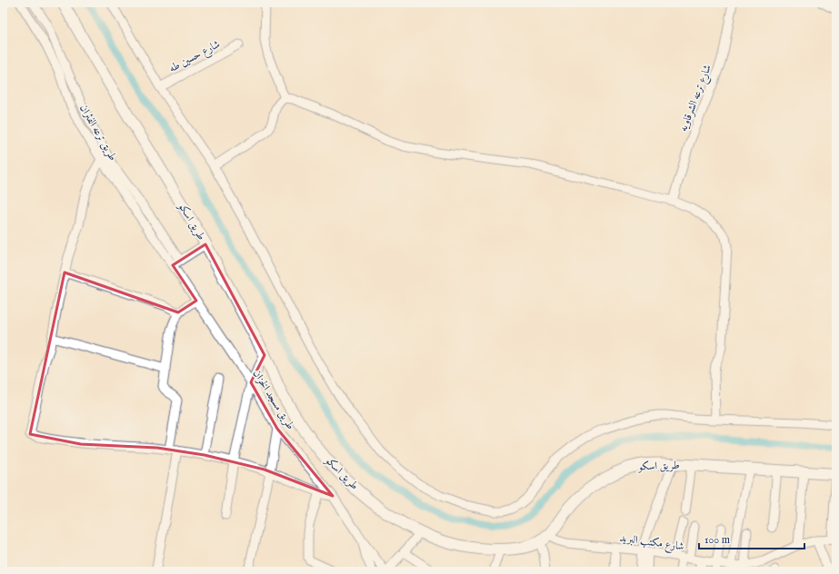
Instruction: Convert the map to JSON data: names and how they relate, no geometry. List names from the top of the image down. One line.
{"streets":{"street":["شارع حسين طه","شارع ترعه الشرقاويه","طريق ترعه الفئران","طريق اسكو","طريق مسجد الخزان","شارع مكتب البريد"]},"crossings":[["طريق ترعه الفئران","طريق مسجد الخزان"],["طريق اسكو","شارع مكتب البريد"]],"scale_bar":"100 m"}
